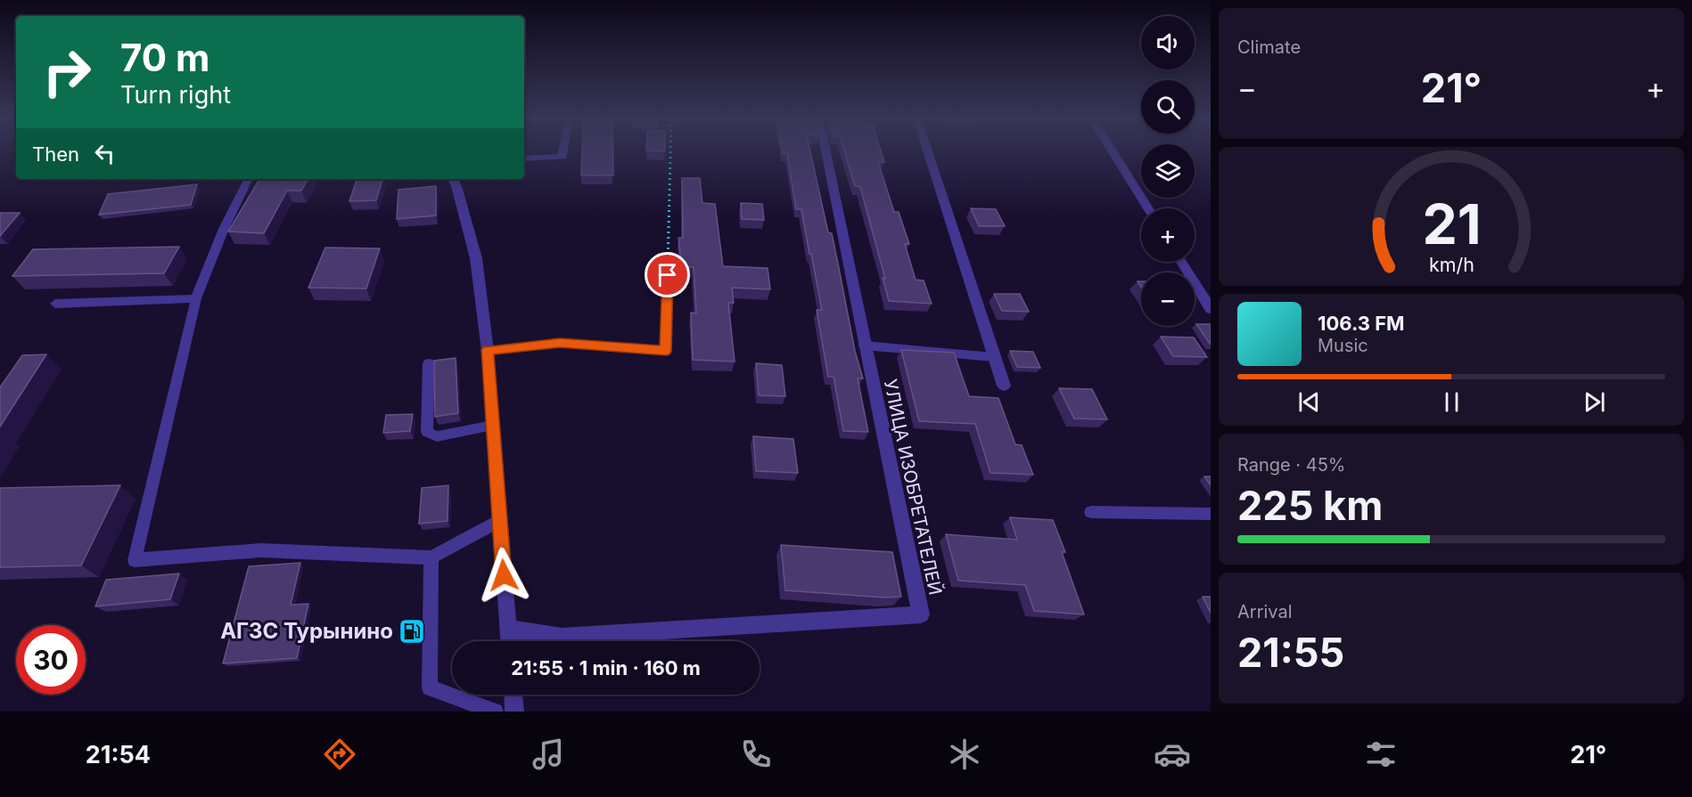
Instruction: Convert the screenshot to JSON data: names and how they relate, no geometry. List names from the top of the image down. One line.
{"streets":{"street":["УЛИЦА ИЗОБРЕТАТЕЛЕЙ"]},"places":{"fuel station":["АГЗС Турынино"]},"page":{"tile":["Climate",["Range · 45%","225 km"],["Arrival","21:55"]],"map_buttons":["+","−"],"turn":["70 m","Turn right"],"heat":["−","21°","+"],"then":"Then","song":["106.3 FM","Music"],"limit":"30","trip":"21:55 · 1 min · 160 m","tabs":["21:54","21°"],"gauge":["21","km/h"]}}
